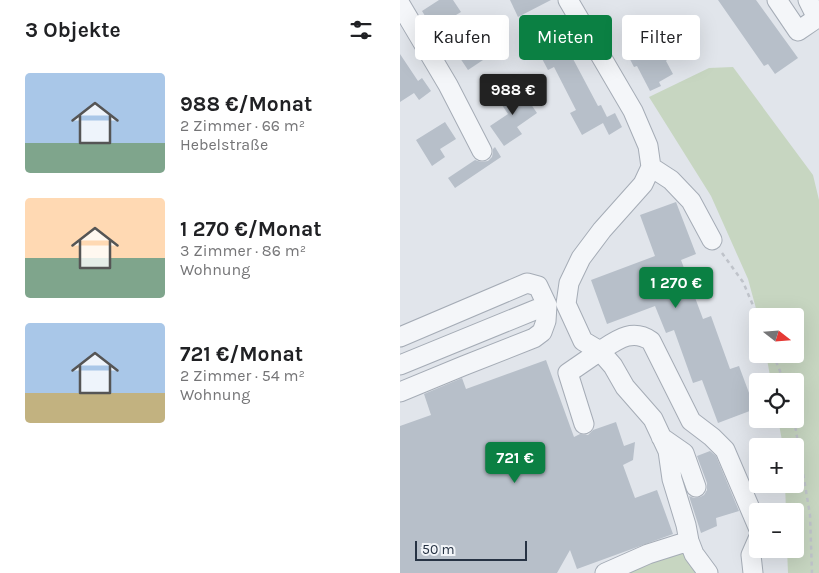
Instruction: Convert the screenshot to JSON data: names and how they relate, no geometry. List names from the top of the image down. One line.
{"scale_bar":"50 m","north":"right","page":{"heading":"3 Objekte","chip":["Kaufen","Mieten","Filter"],"list":[{"name":"988 €/Monat","note":"2 Zimmer · 66 m² · Hebelstraße"},{"name":"1 270 €/Monat","note":"3 Zimmer · 86 m² · Wohnung"},{"name":"721 €/Monat","note":"2 Zimmer · 54 m² · Wohnung"}],"price":["988 €","1 270 €","721 €"],"map_buttons":["+","−"],"scale":"50 m"}}
